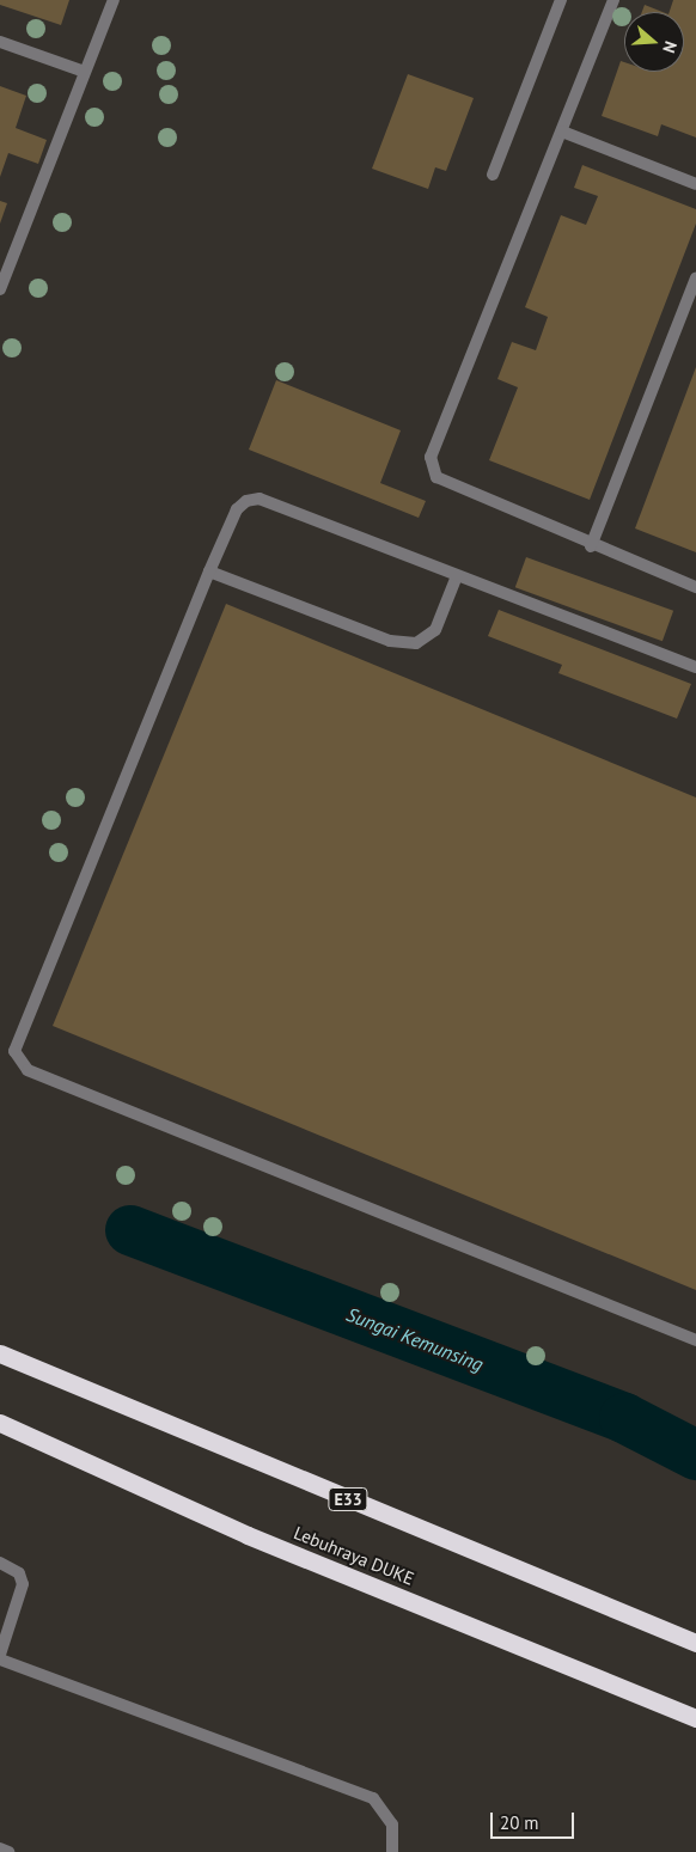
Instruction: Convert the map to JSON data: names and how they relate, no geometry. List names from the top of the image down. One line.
{"streets":{"highway":["E33","Lebuhraya DUKE"]},"water":["Sungai Kemunsing"],"scale_bar":"20 m","north":"right"}
